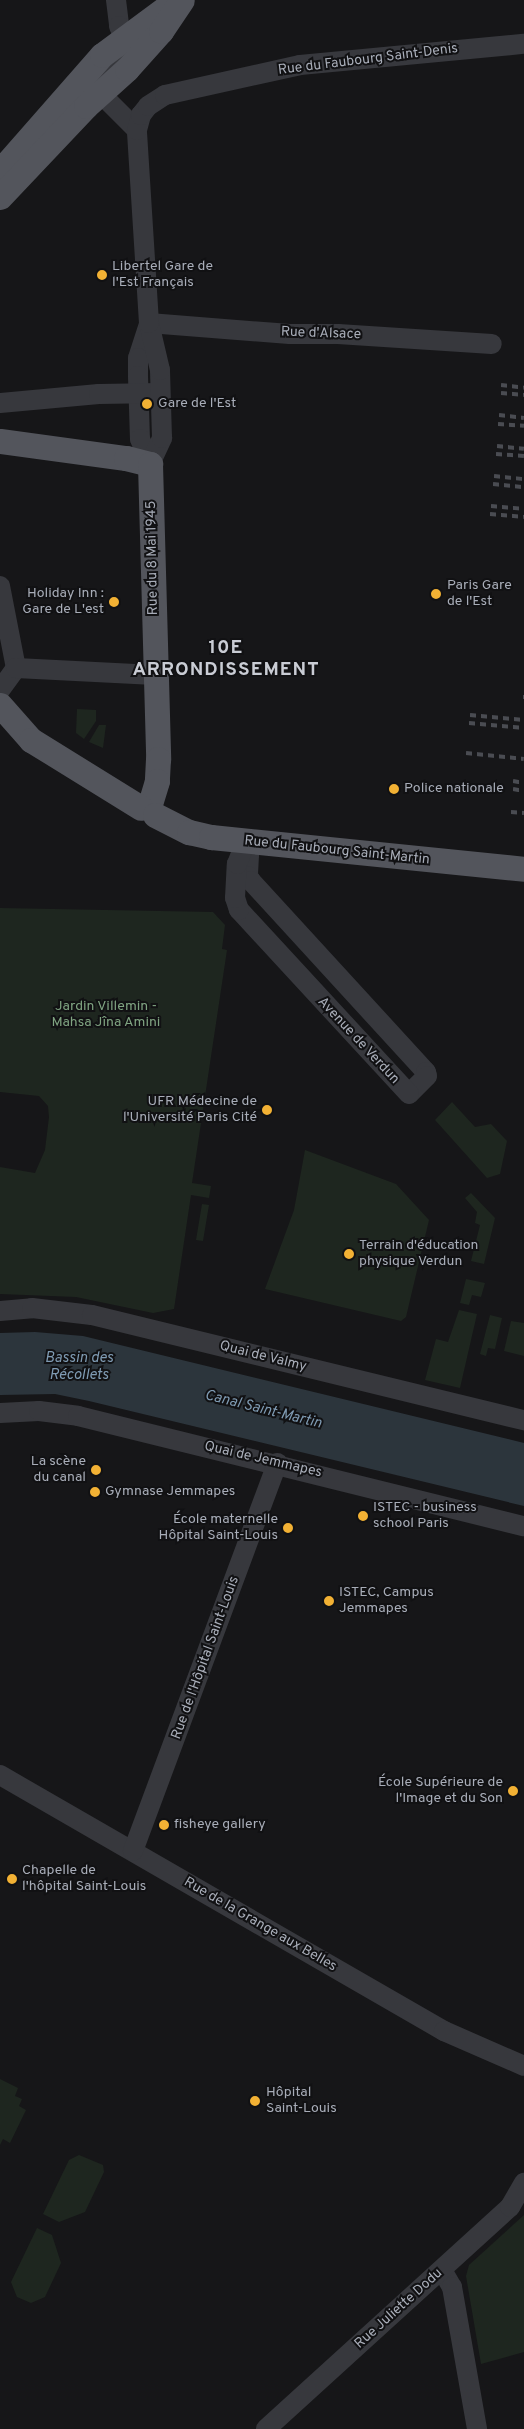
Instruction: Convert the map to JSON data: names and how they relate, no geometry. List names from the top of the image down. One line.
{"streets":{"main road":["Rue du 8 Mai 1945","Rue du Faubourg Saint-Martin"],"street":["Rue du Faubourg Saint-Denis","Rue d'Alsace","Avenue de Verdun","Quai de Valmy","Quai de Jemmapes","Rue de l'Hôpital Saint-Louis","Rue de la Grange aux Belles","Rue Juliette Dodu"]},"crossings":[["Rue du Faubourg Saint-Denis","Rue du 8 Mai 1945"],["Rue d'Alsace","Rue du 8 Mai 1945"],["Rue du 8 Mai 1945","Rue du Faubourg Saint-Martin"],["Rue du Faubourg Saint-Martin","Avenue de Verdun"],["Quai de Jemmapes","Rue de l'Hôpital Saint-Louis"],["Rue de l'Hôpital Saint-Louis","Rue de la Grange aux Belles"]],"districts":["10E ARRONDISSEMENT"],"water":["Bassin des Récollets","Canal Saint-Martin"],"parks":["Jardin Villemin - Mahsa Jîna Amini"],"places":["Libertel Gare de l'Est Français","Gare de l'Est","Paris Gare de l'Est","Holiday Inn : Gare de L'est","Police nationale","UFR Médecine de l'Université Paris Cité","Terrain d'éducation physique Verdun","La scène du canal","Gymnase Jemmapes","ISTEC - business school Paris","École maternelle Hôpital Saint-Louis","ISTEC, Campus Jemmapes","École Supérieure de l'Image et du Son","fisheye gallery","Chapelle de l'hôpital Saint-Louis","Hôpital Saint-Louis"]}
